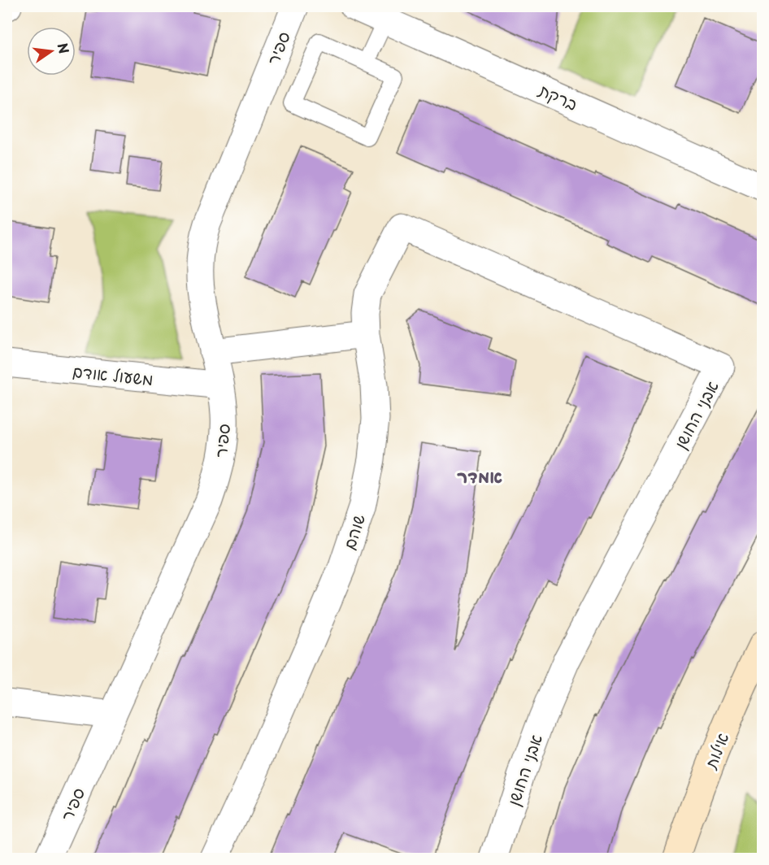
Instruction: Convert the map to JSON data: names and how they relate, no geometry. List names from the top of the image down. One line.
{"streets":{"street":["ספיר","ברקת","משעול אודם","אבני החושן","שוהם","אילות"]},"crossings":[["ספיר","משעול אודם"],["אבני החושן","שוהם"]],"districts":["אמדר"],"north":"right"}
